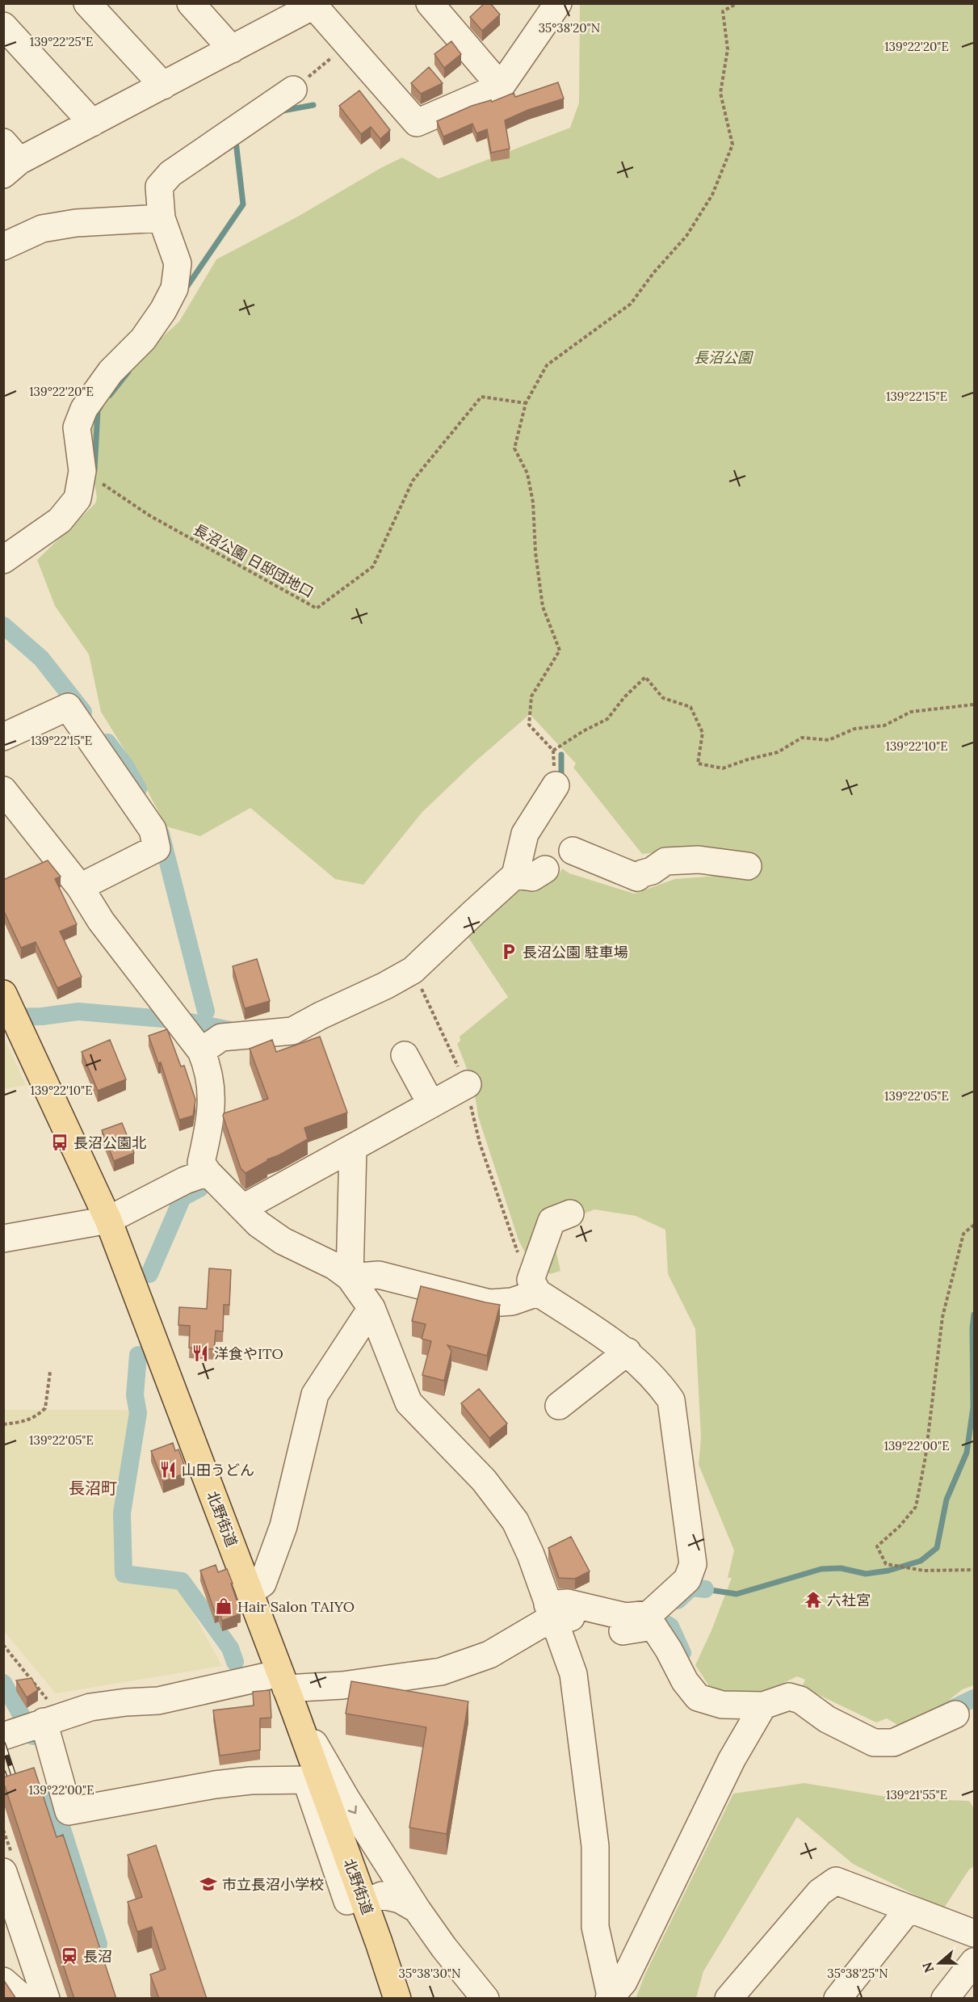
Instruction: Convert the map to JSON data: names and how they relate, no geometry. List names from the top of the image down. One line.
{"streets":{"main road":["北野街道"],"path":["長沼公園 日邸団地口"]},"districts":["長沼町"],"parks":["長沼公園"],"places":{"parking":["長沼公園 駐車場"],"bus stop":["長沼公園北"],"restaurant":["洋食やITO","山田うどん"],"temple":["六社宮"],"shop":["Hair Salon TAIYO"],"school or university":["市立長沼小学校"],"station":["長沼"]},"north":"left","coordinates":["35°38'20\"N","139°22'25\"E","139°22'20\"E","139°22'15\"E","139°22'10\"E","139°22'05\"E","139°22'00\"E","139°21'55\"E","35°38'30\"N","35°38'25\"N"]}
